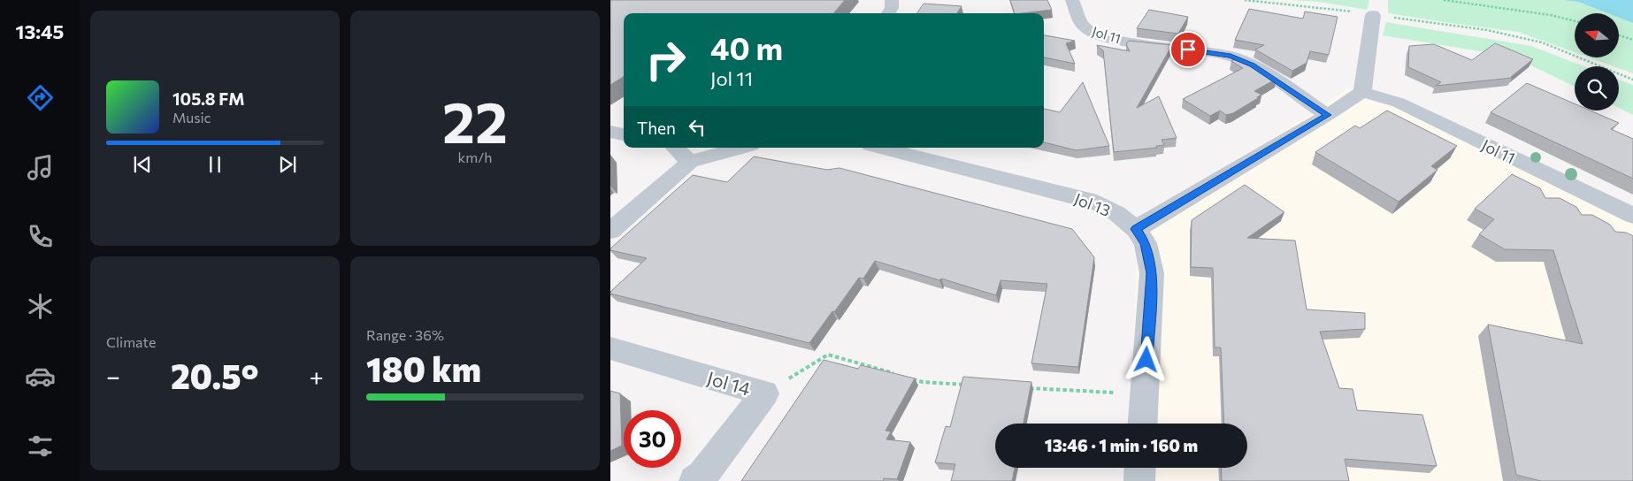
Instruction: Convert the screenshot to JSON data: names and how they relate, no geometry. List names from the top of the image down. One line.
{"streets":{"street":["Jol 11","Jol 13","Jol 14"]},"north":"left","page":{"tabs":"13:45","tile":[["22","km/h"],"Climate",["Range · 36%","180 km"]],"turn":["40 m","Jol 11"],"song":["105.8 FM","Music"],"then":"Then","heat":["−","20.5°","+"],"limit":"30","trip":"13:46 · 1 min · 160 m"}}
